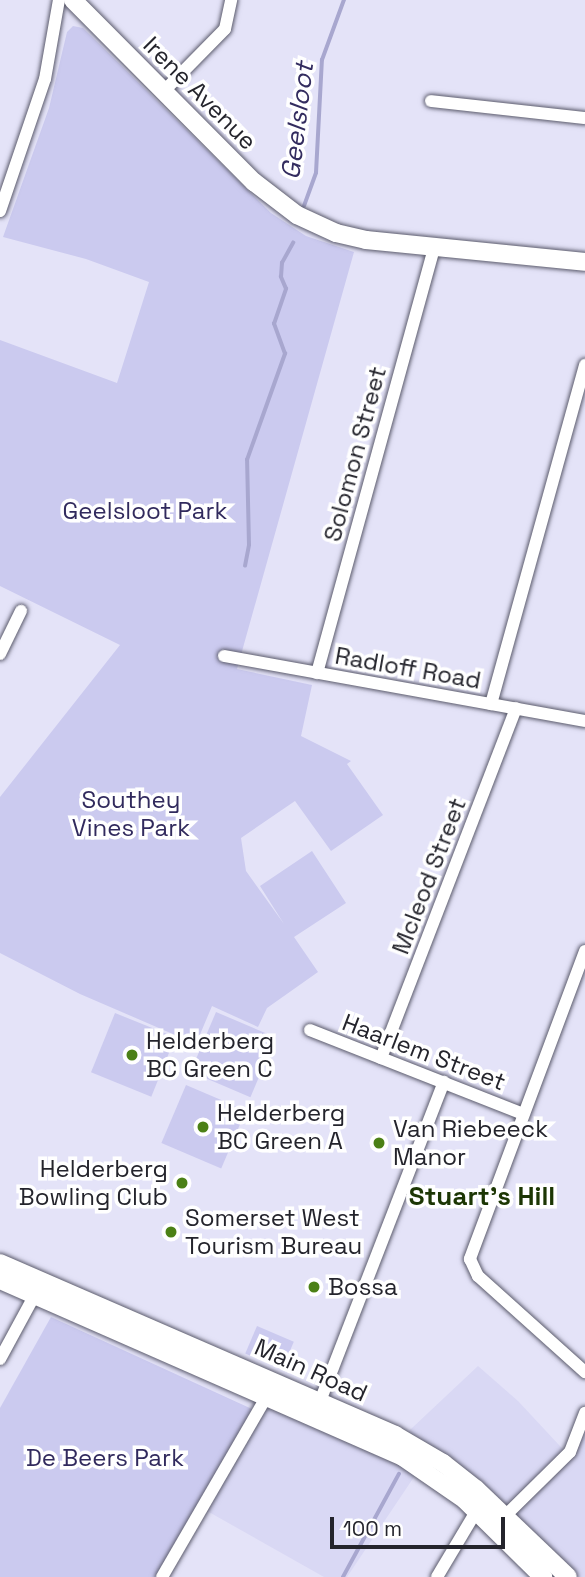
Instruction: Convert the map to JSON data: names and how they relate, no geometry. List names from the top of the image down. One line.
{"streets":{"main road":["Irene Avenue","Main Road"],"street":["Solomon Street","Radloff Road","Mcleod Street","Haarlem Street"]},"crossings":[["Irene Avenue","Solomon Street"],["Solomon Street","Radloff Road"],["Radloff Road","Mcleod Street"],["Mcleod Street","Haarlem Street"]],"districts":["Stuart's Hill"],"water":["Geelsloot"],"parks":["Geelsloot Park","Southey Vines Park","De Beers Park"],"places":["Helderberg BC Green C","Helderberg BC Green A","Van Riebeeck Manor","Helderberg Bowling Club","Somerset West Tourism Bureau","Bossa"],"scale_bar":"100 m"}
